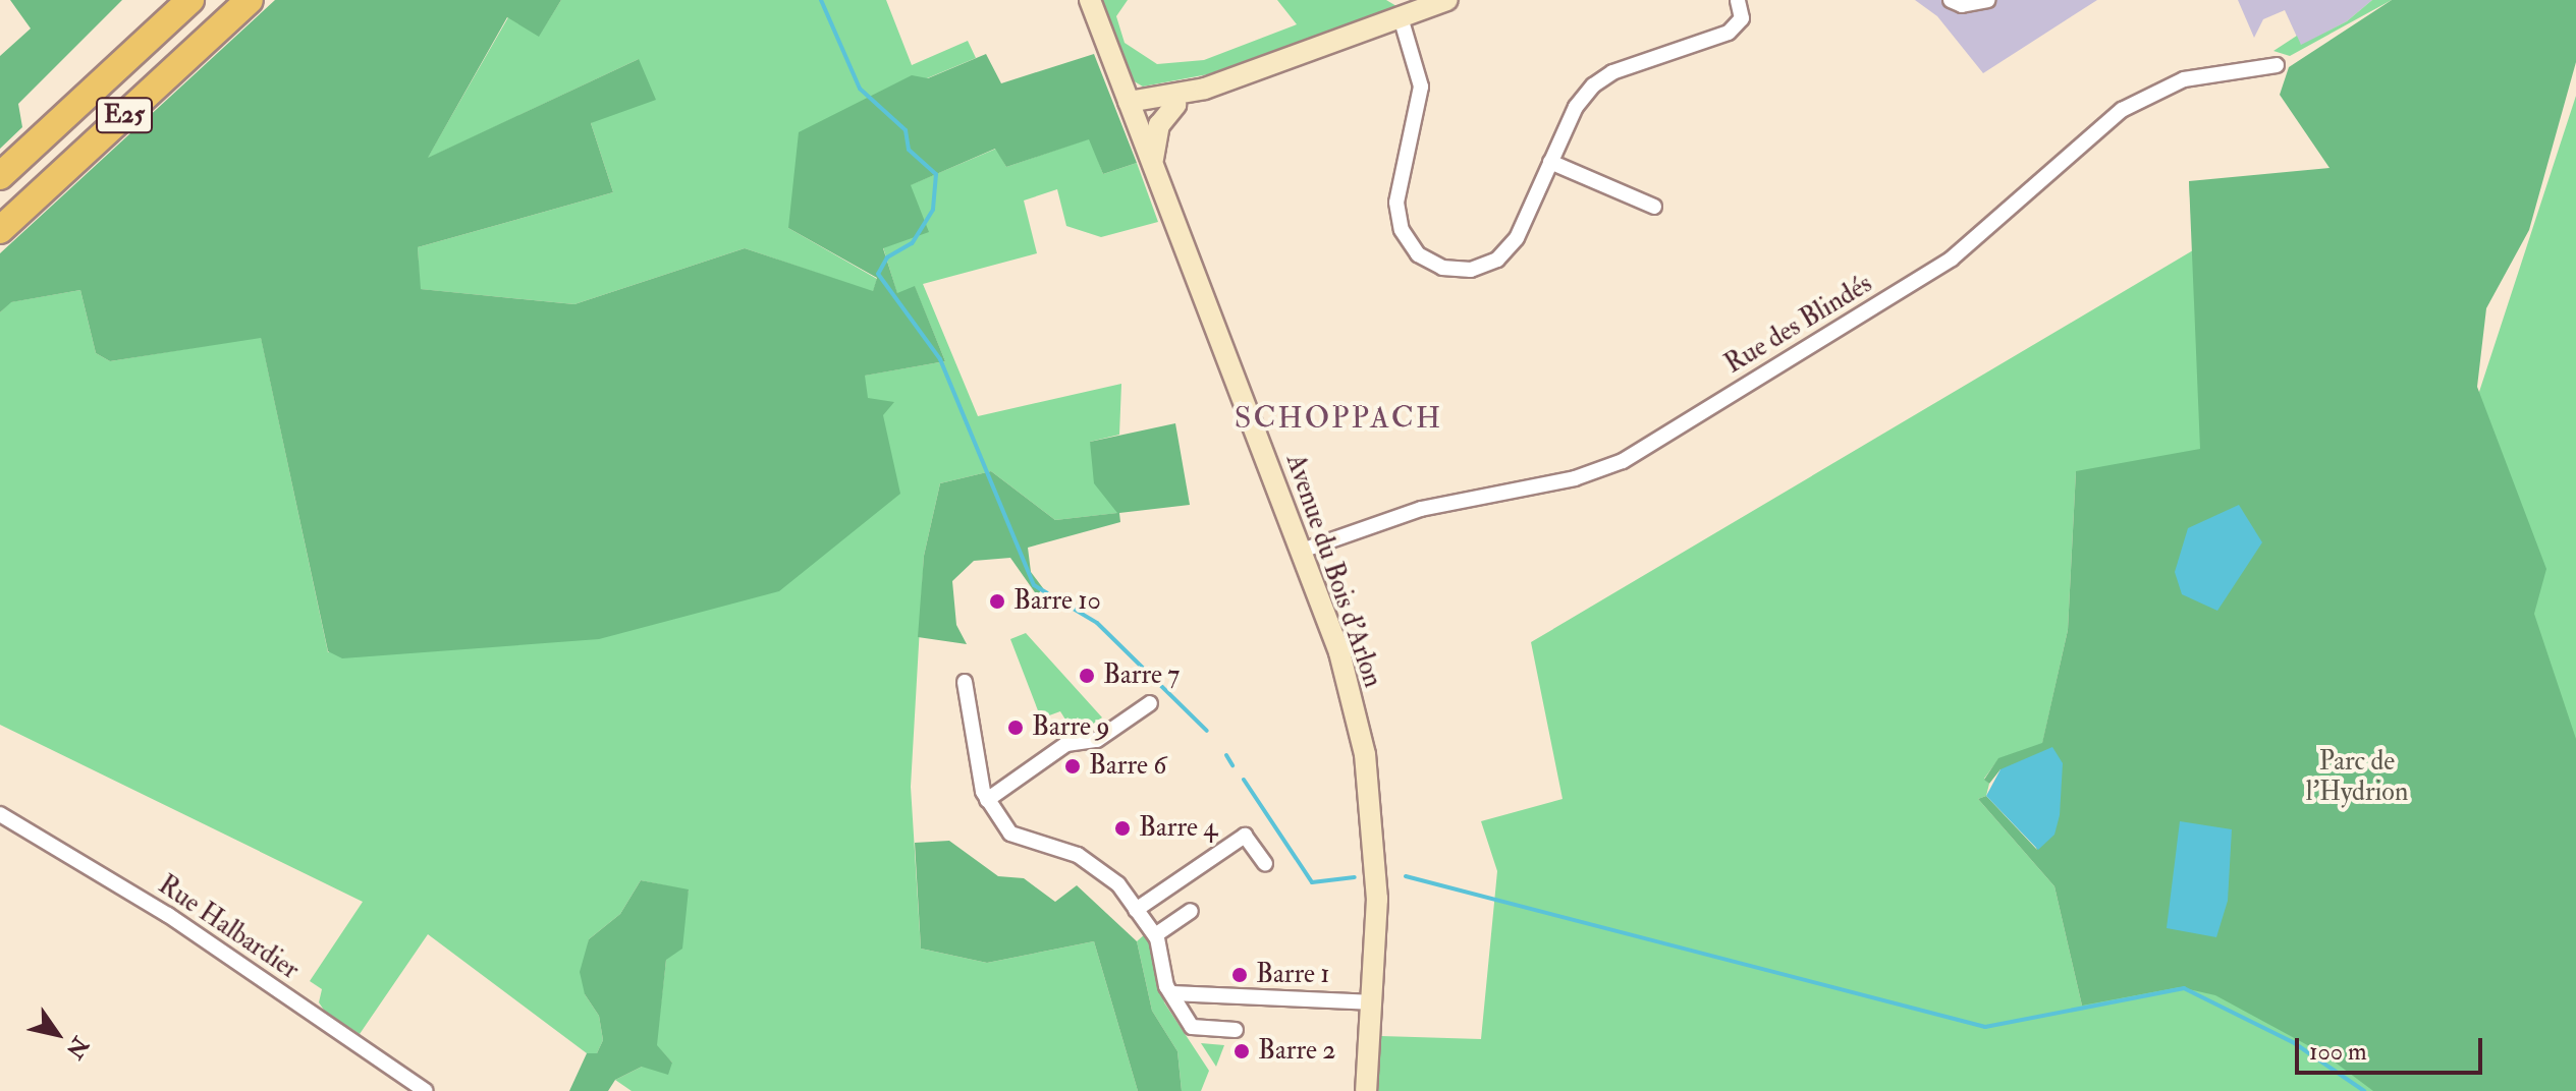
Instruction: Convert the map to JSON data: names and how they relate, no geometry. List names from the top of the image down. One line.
{"streets":{"highway":["E25"],"main road":["Avenue du Bois d'Arlon"],"street":["Rue des Blindés","Rue Halbardier"]},"crossings":[["Rue des Blindés","Avenue du Bois d'Arlon"]],"districts":["SCHOPPACH"],"parks":["Parc de l'Hydrion"],"places":["Barre 10","Barre 7","Barre 9","Barre 6","Barre 4","Barre 1","Barre 2"],"scale_bar":"100 m","north":"bottom right"}
